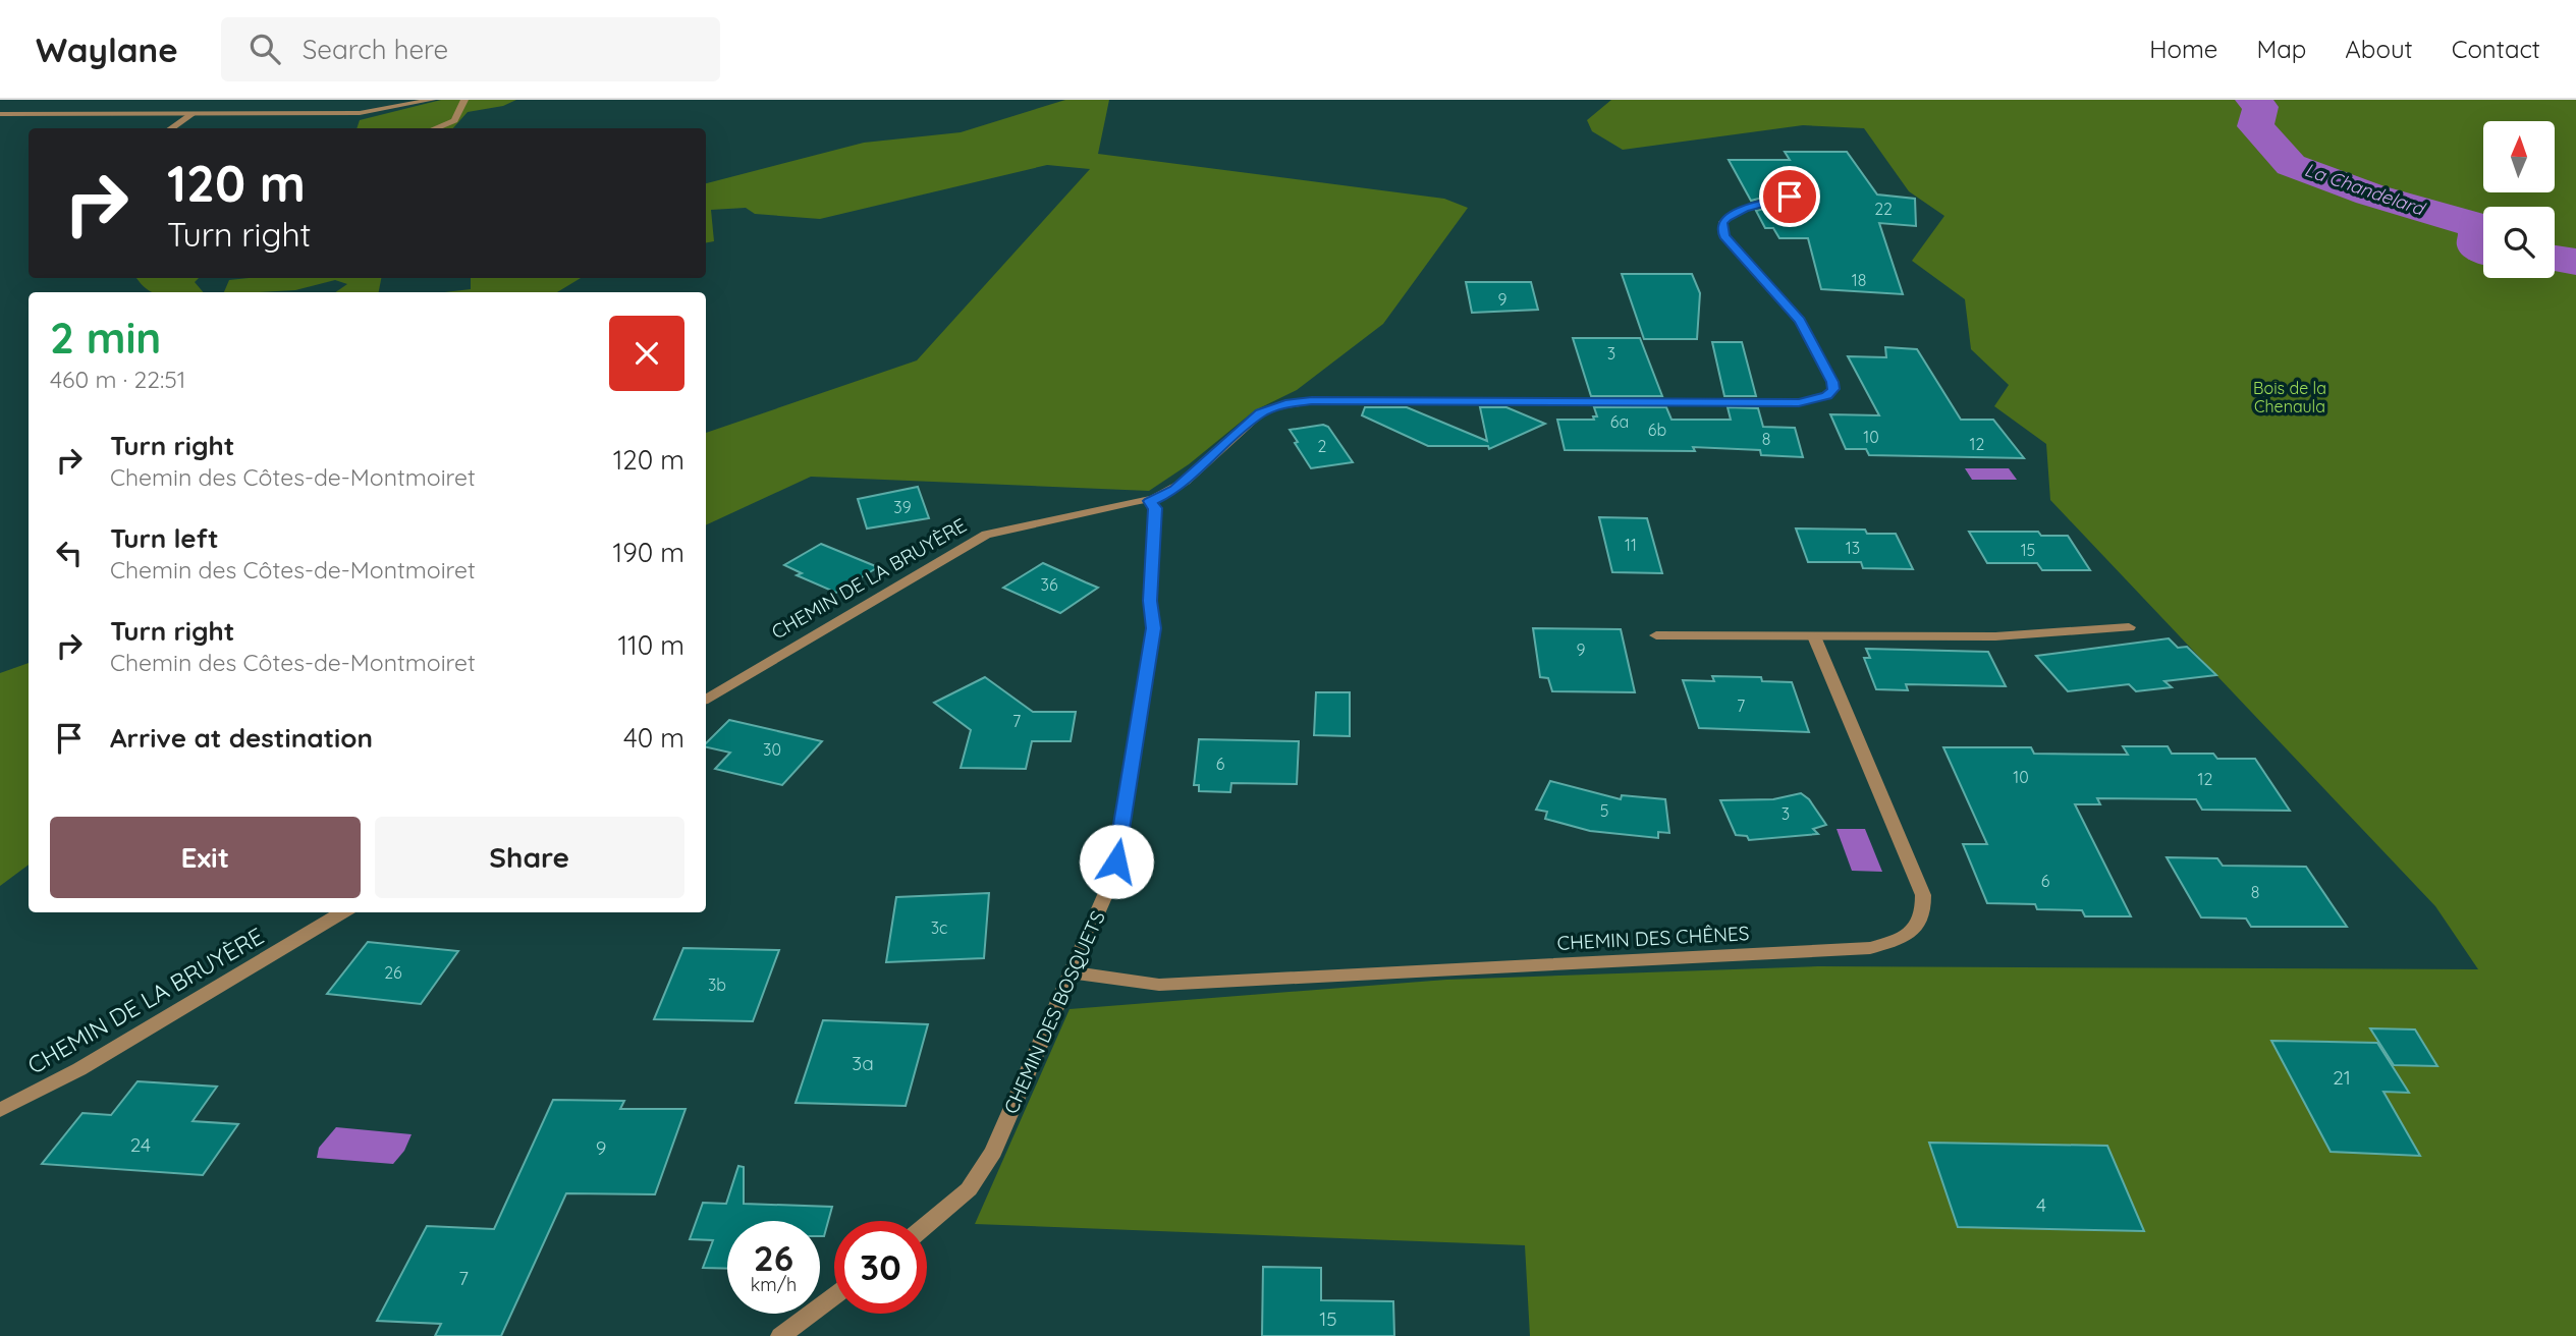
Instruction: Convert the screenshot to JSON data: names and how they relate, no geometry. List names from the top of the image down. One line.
{"streets":{"street":["CHEMIN DE LA BRUYÈRE","CHEMIN DES CHÊNES","CHEMIN DES BOSQUETS"]},"crossings":[["CHEMIN DE LA BRUYÈRE","CHEMIN DES BOSQUETS"],["CHEMIN DES CHÊNES","CHEMIN DES BOSQUETS"]],"water":["La Chandelard"],"parks":["Bois de la Chenaula"],"house_numbers":["22","18","9","3","6a","6b","10","8","12","2","39","11","13","15","36","9","7","7","30","6","10","12","5","3","6","8","3c","26","3b","3a","21","24","9","4","7","15"],"north":"top","page":{"header":"Waylane","search":"Search here","nav":["Home","Map","About","Contact"],"turn":["120 m","Turn right"],"heading":["2 min","460 m · 22:51"],"list":[{"name":"Turn right","note":"Chemin des Côtes-de-Montmoiret","value":"120 m"},{"name":"Turn left","note":"Chemin des Côtes-de-Montmoiret","value":"190 m"},{"name":"Turn right","note":"Chemin des Côtes-de-Montmoiret","value":"110 m"},{"name":"Arrive at destination","value":"40 m"}],"buttons":["Exit","Share"],"speed":"26 km/h","limit":"30"}}
